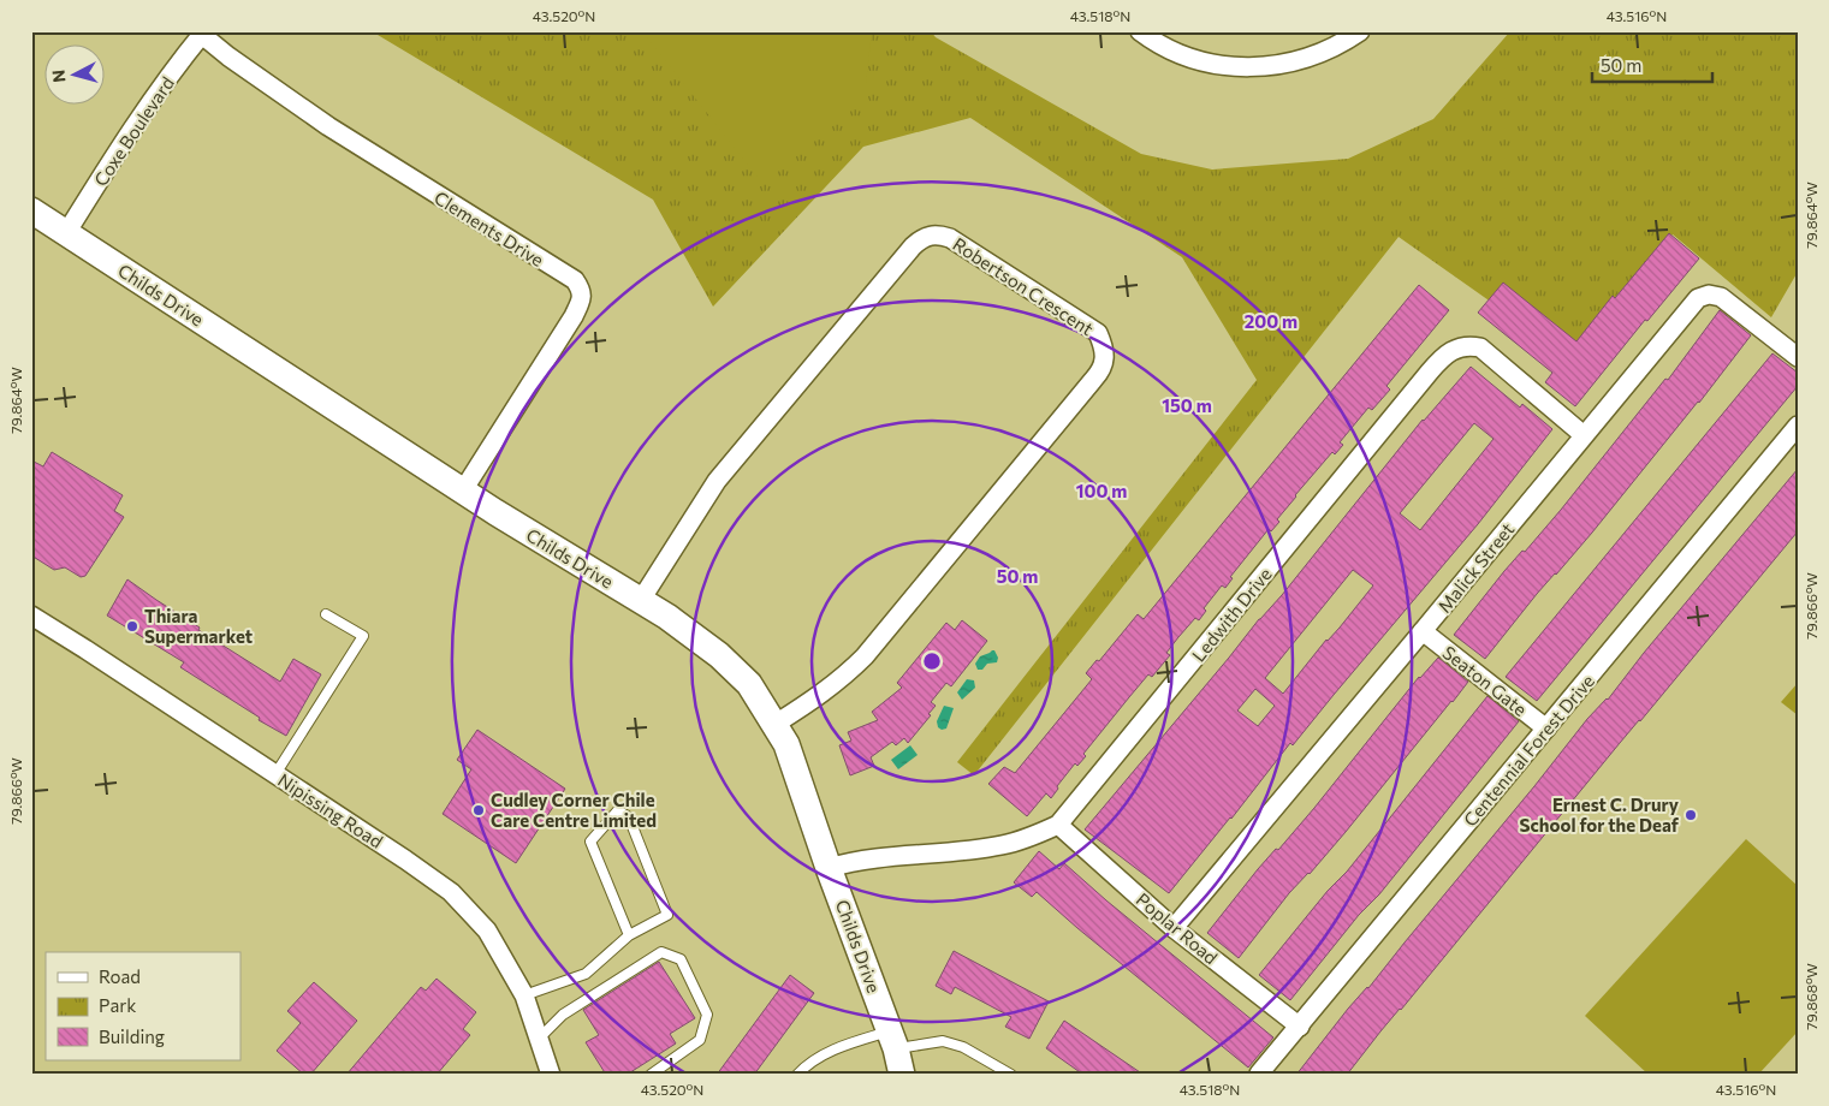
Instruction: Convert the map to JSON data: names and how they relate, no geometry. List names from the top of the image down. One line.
{"streets":{"street":["Coxe Boulevard","Clements Drive","Robertson Crescent","Childs Drive","Malick Street","Ledwith Drive","Seaton Gate","Centennial Forest Drive","Nipissing Road","Poplar Road"]},"crossings":[["Coxe Boulevard","Clements Drive"],["Coxe Boulevard","Childs Drive"],["Clements Drive","Childs Drive"],["Robertson Crescent","Childs Drive"],["Childs Drive","Ledwith Drive"],["Malick Street","Ledwith Drive"],["Malick Street","Seaton Gate"],["Malick Street","Poplar Road"],["Ledwith Drive","Poplar Road"],["Seaton Gate","Centennial Forest Drive"],["Centennial Forest Drive","Poplar Road"]],"places":["Thiara Supermarket","Cudley Corner Chile Care Centre Limited","Ernest C. Drury School for the Deaf"],"legend":["Road","Park","Building"],"scale_bar":"50 m","north":"left","coordinates":["43.520°N","43.518°N","43.516°N","79.864°W","79.866°W","79.868°W"],"rings":["200 m","150 m","100 m","50 m"]}
